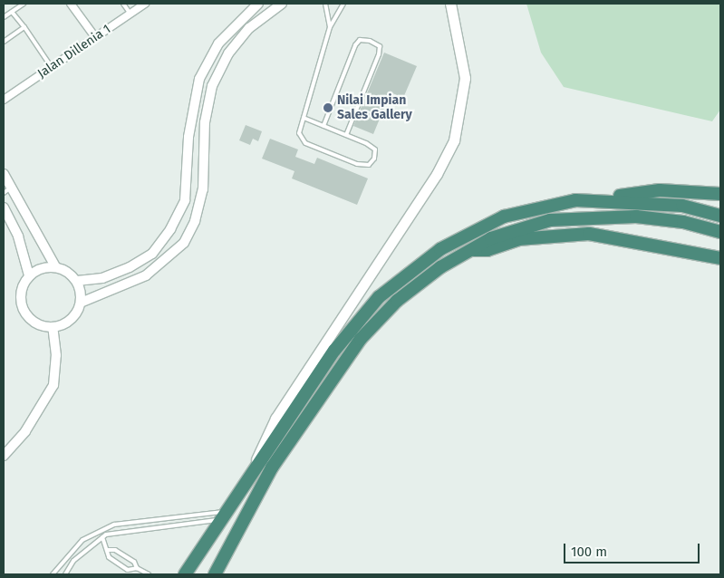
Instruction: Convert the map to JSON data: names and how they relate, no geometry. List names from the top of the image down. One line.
{"streets":{"street":["Jalan Dillenia 1"]},"places":["Nilai Impian Sales Gallery"],"scale_bar":"100 m"}
